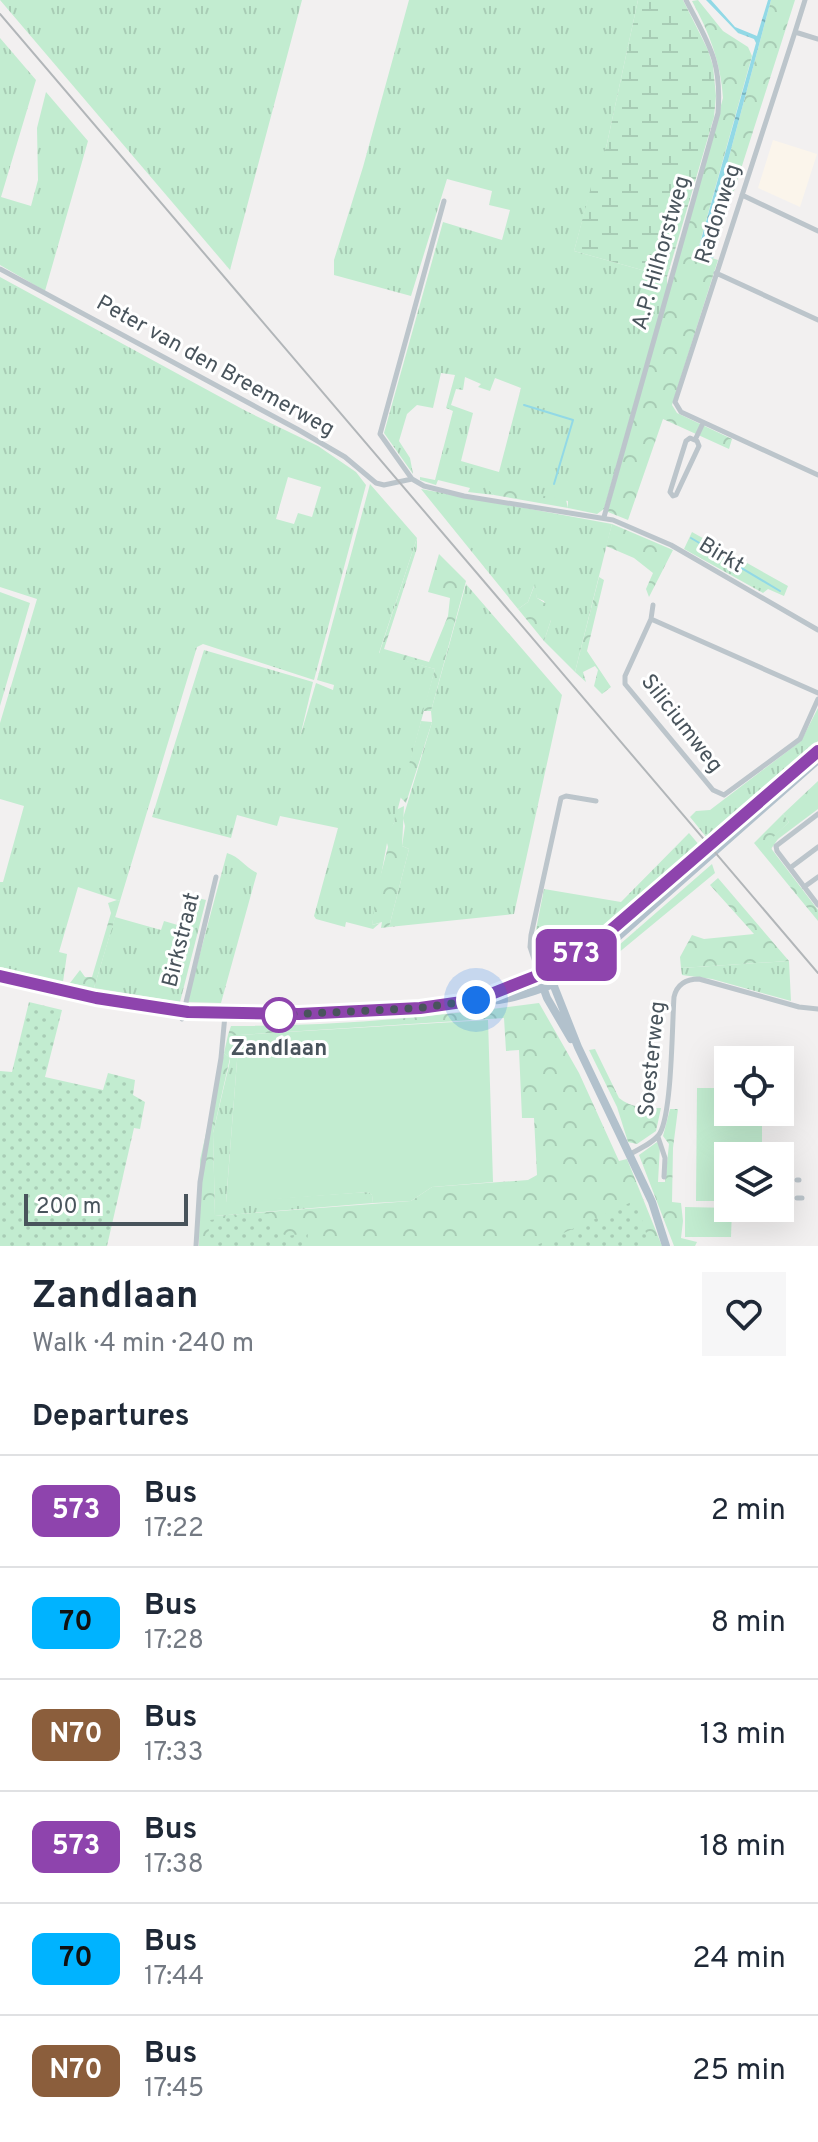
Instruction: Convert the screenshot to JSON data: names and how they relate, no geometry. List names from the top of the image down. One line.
{"streets":{"main road":["Birkstraat"],"street":["Radonweg","A.P. Hilhorstweg","Peter van den Breemerweg","Birkt","Siliciumweg","Soesterweg"]},"crossings":[["A.P. Hilhorstweg","Peter van den Breemerweg"],["A.P. Hilhorstweg","Birkt"],["Peter van den Breemerweg","Birkt"]],"places":["Zandlaan"],"lines":["bus line 573"],"scale_bar":"200 m","page":{"on_map":"573","scale":"200 m","heading":[["Zandlaan","Walk · 4 min · 240 m"],"Departures"],"list":[{"mark":"573","name":"Bus","note":"17:22","value":"2 min"},{"mark":"70","name":"Bus","note":"17:28","value":"8 min"},{"mark":"N70","name":"Bus","note":"17:33","value":"13 min"},{"mark":"573","name":"Bus","note":"17:38","value":"18 min"},{"mark":"70","name":"Bus","note":"17:44","value":"24 min"},{"mark":"N70","name":"Bus","note":"17:45","value":"25 min"}]}}
